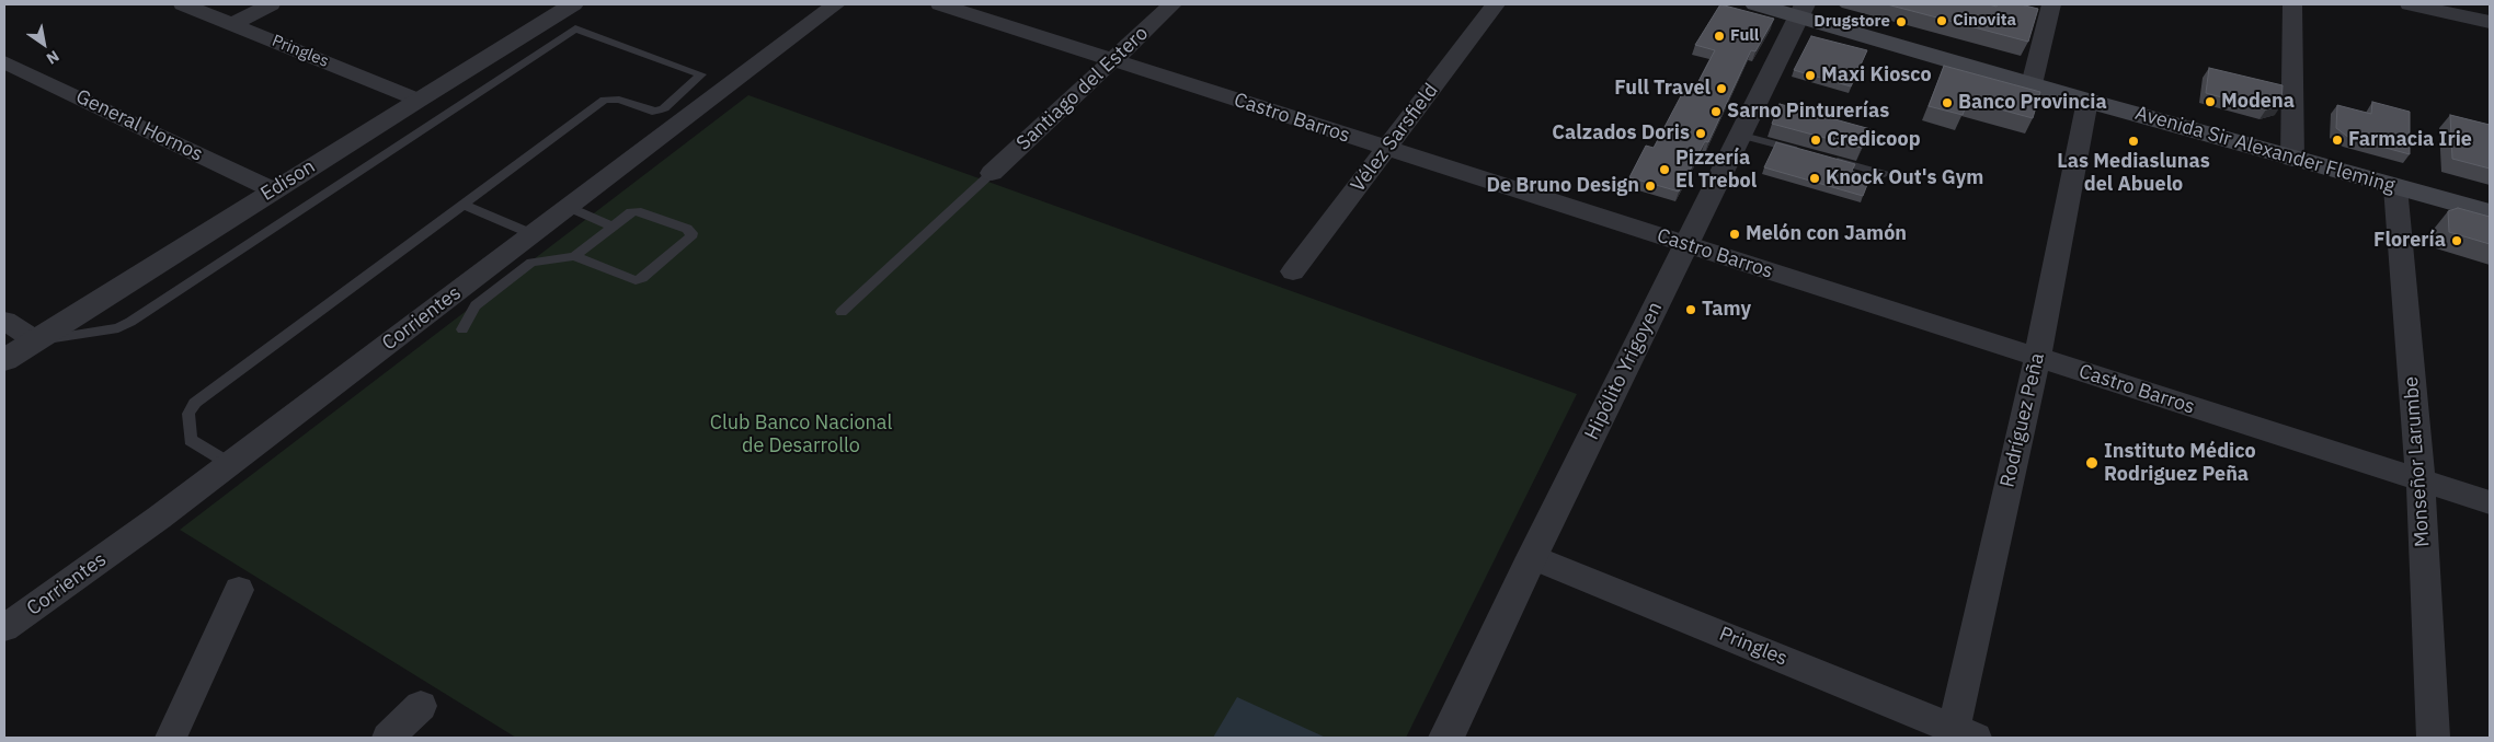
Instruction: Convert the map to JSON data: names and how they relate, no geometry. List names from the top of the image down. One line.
{"streets":{"main road":["Avenida Sir Alexander Fleming"],"street":["Pringles","Santiago del Estero","Castro Barros","General Hornos","Vélez Sarsfield","Edison","Corrientes","Hipólito Yrigoyen","Rodríguez Peña","Monseñor Larumbe"]},"crossings":[["Pringles","Edison"],["Pringles","Hipólito Yrigoyen"],["Pringles","Rodríguez Peña"],["Santiago del Estero","Castro Barros"],["Castro Barros","Vélez Sarsfield"],["Castro Barros","Hipólito Yrigoyen"],["Castro Barros","Rodríguez Peña"],["Castro Barros","Monseñor Larumbe"],["General Hornos","Edison"],["Avenida Sir Alexander Fleming","Hipólito Yrigoyen"],["Avenida Sir Alexander Fleming","Rodríguez Peña"],["Avenida Sir Alexander Fleming","Monseñor Larumbe"]],"parks":["Club Banco Nacional de Desarrollo"],"places":["Cinovita","Drugstore","Full","Maxi Kiosco","Full Travel","Modena","Banco Provincia","Sarno Pinturerías","Calzados Doris","Credicoop","Farmacia Irie","Las Mediaslunas del Abuelo","Pizzería El Trebol","Knock Out's Gym","De Bruno Design","Melón con Jamón","Florería","Tamy","Instituto Médico Rodriguez Peña"],"north":"bottom right"}
